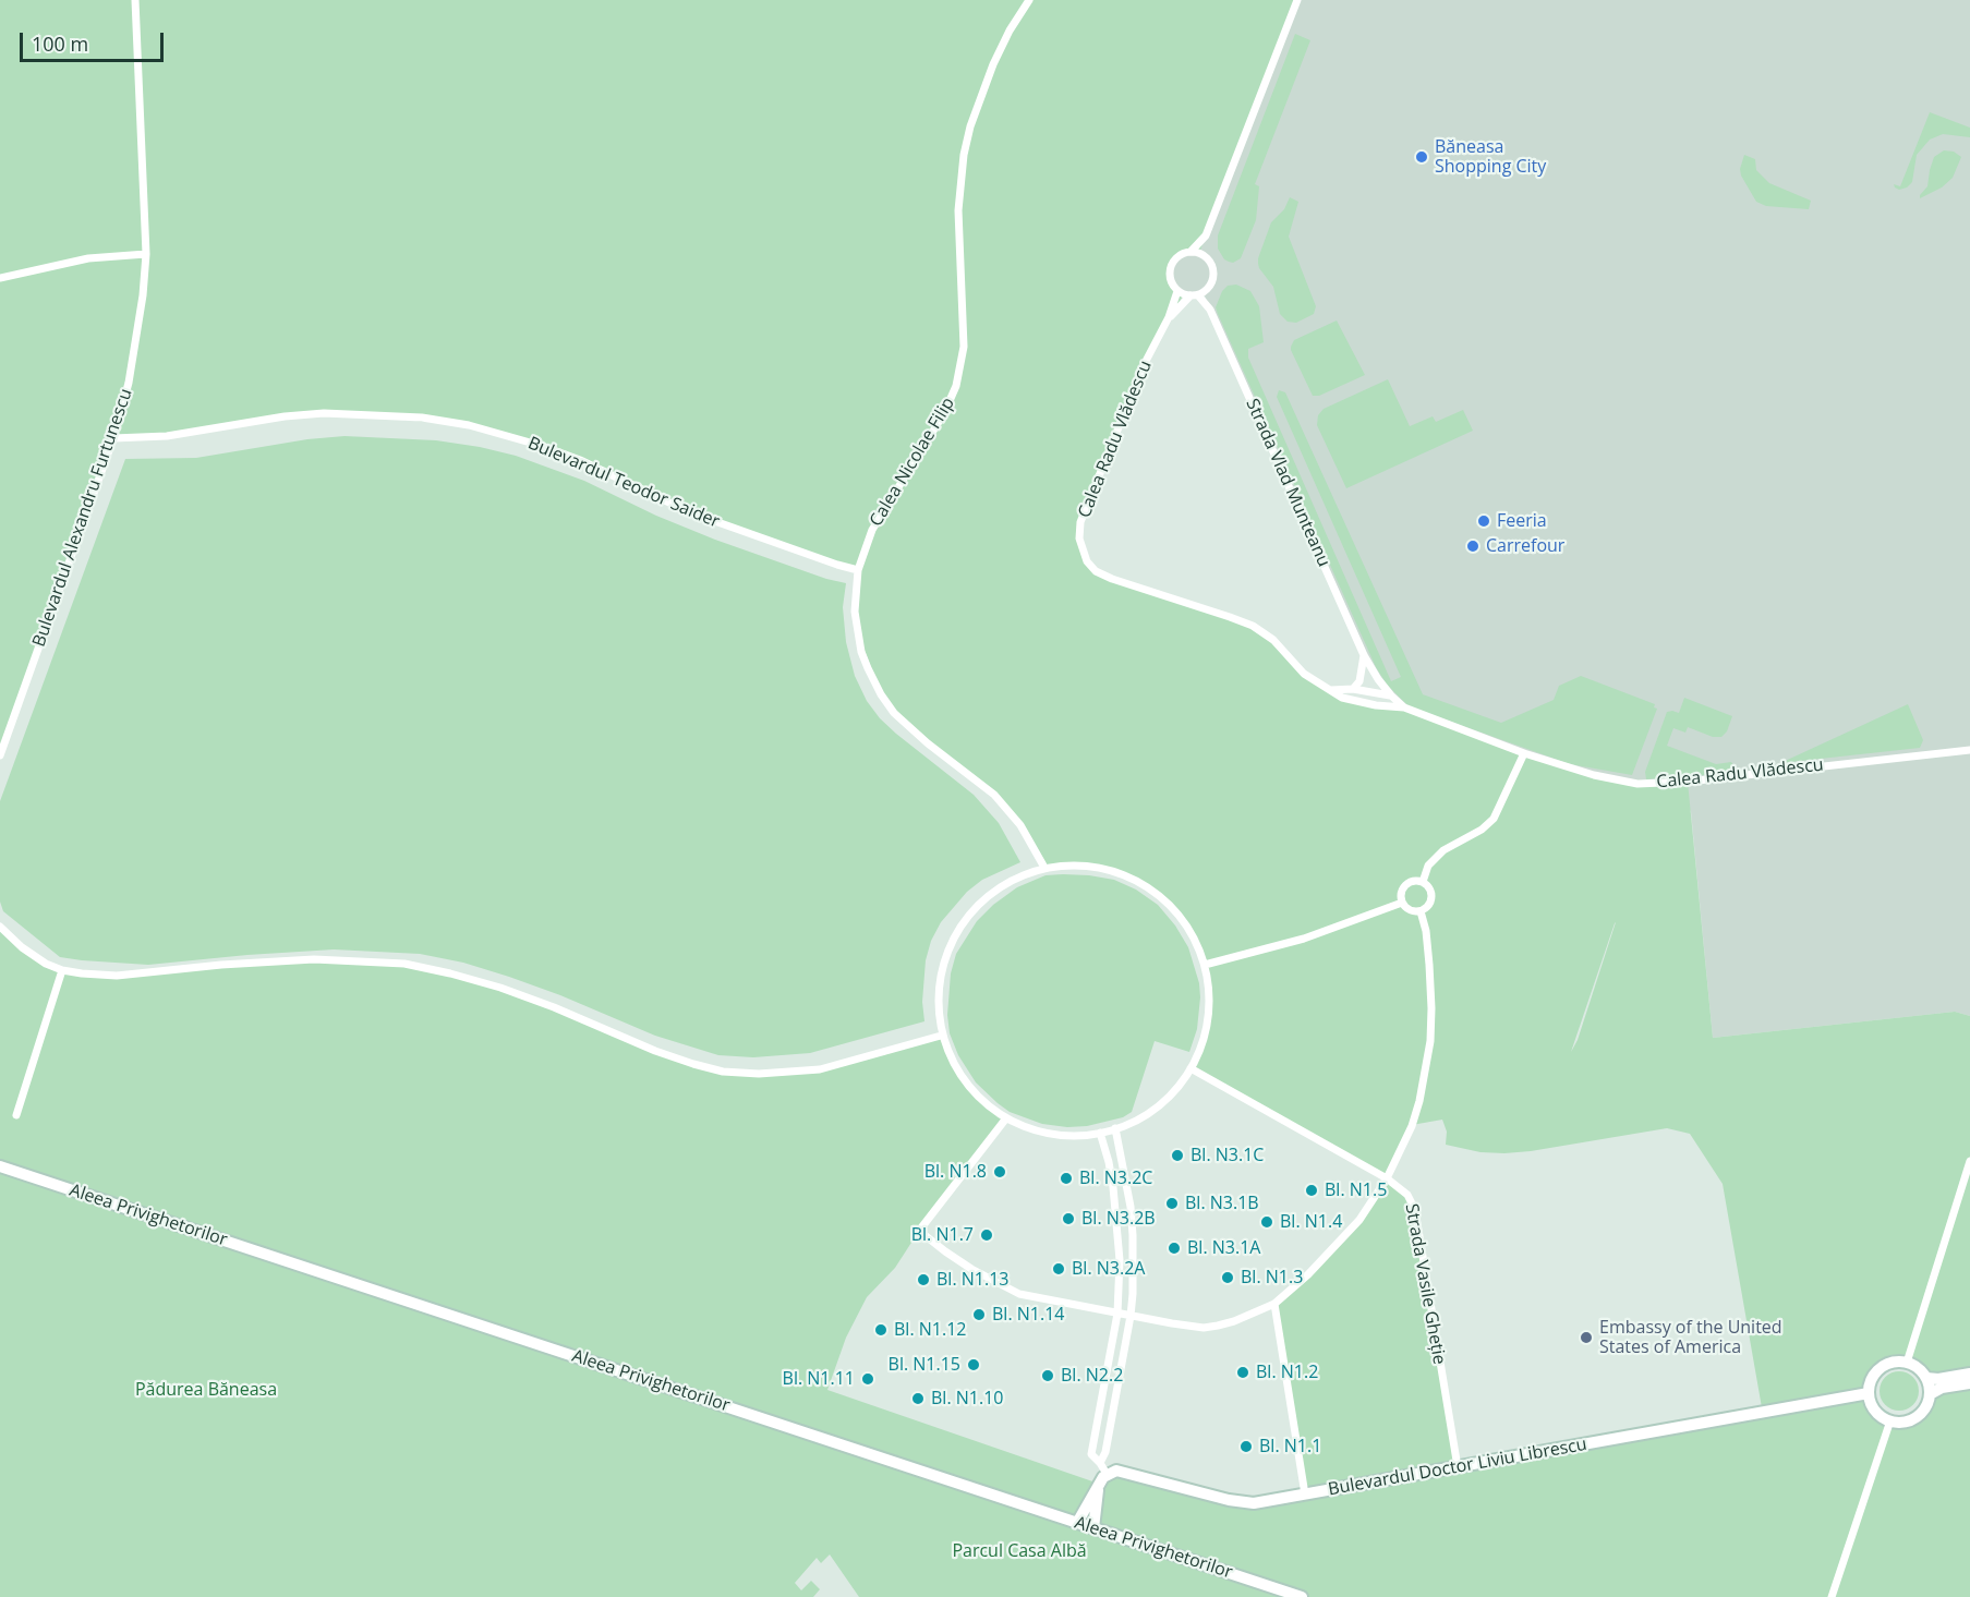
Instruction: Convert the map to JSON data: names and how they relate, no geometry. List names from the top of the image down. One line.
{"streets":{"street":["Calea Radu Vlădescu","Calea Nicolae Filip","Bulevardul Teodor Saider","Strada Vlad Munteanu","Bulevardul Alexandru Furtunescu","Aleea Privighetorilor","Strada Vasile Gheție","Bulevardul Doctor Liviu Librescu"]},"crossings":[["Calea Radu Vlădescu","Strada Vlad Munteanu"],["Calea Nicolae Filip","Bulevardul Teodor Saider"],["Bulevardul Teodor Saider","Bulevardul Alexandru Furtunescu"],["Strada Vasile Gheție","Bulevardul Doctor Liviu Librescu"]],"parks":["Pădurea Băneasa","Parcul Casa Albă"],"places":["Băneasa Shopping City","Feeria","Carrefour","Bl. N3.1C","Bl. N1.8","Bl. N3.2C","Bl. N1.5","Bl. N3.1B","Bl. N3.2B","Bl. N1.4","Bl. N1.7","Bl. N3.1A","Bl. N3.2A","Bl. N1.3","Bl. N1.13","Bl. N1.14","Bl. N1.12","Embassy of the United States of America","Bl. N1.15","Bl. N1.2","Bl. N2.2","Bl. N1.11","Bl. N1.10","Bl. N1.1"],"scale_bar":"100 m"}
